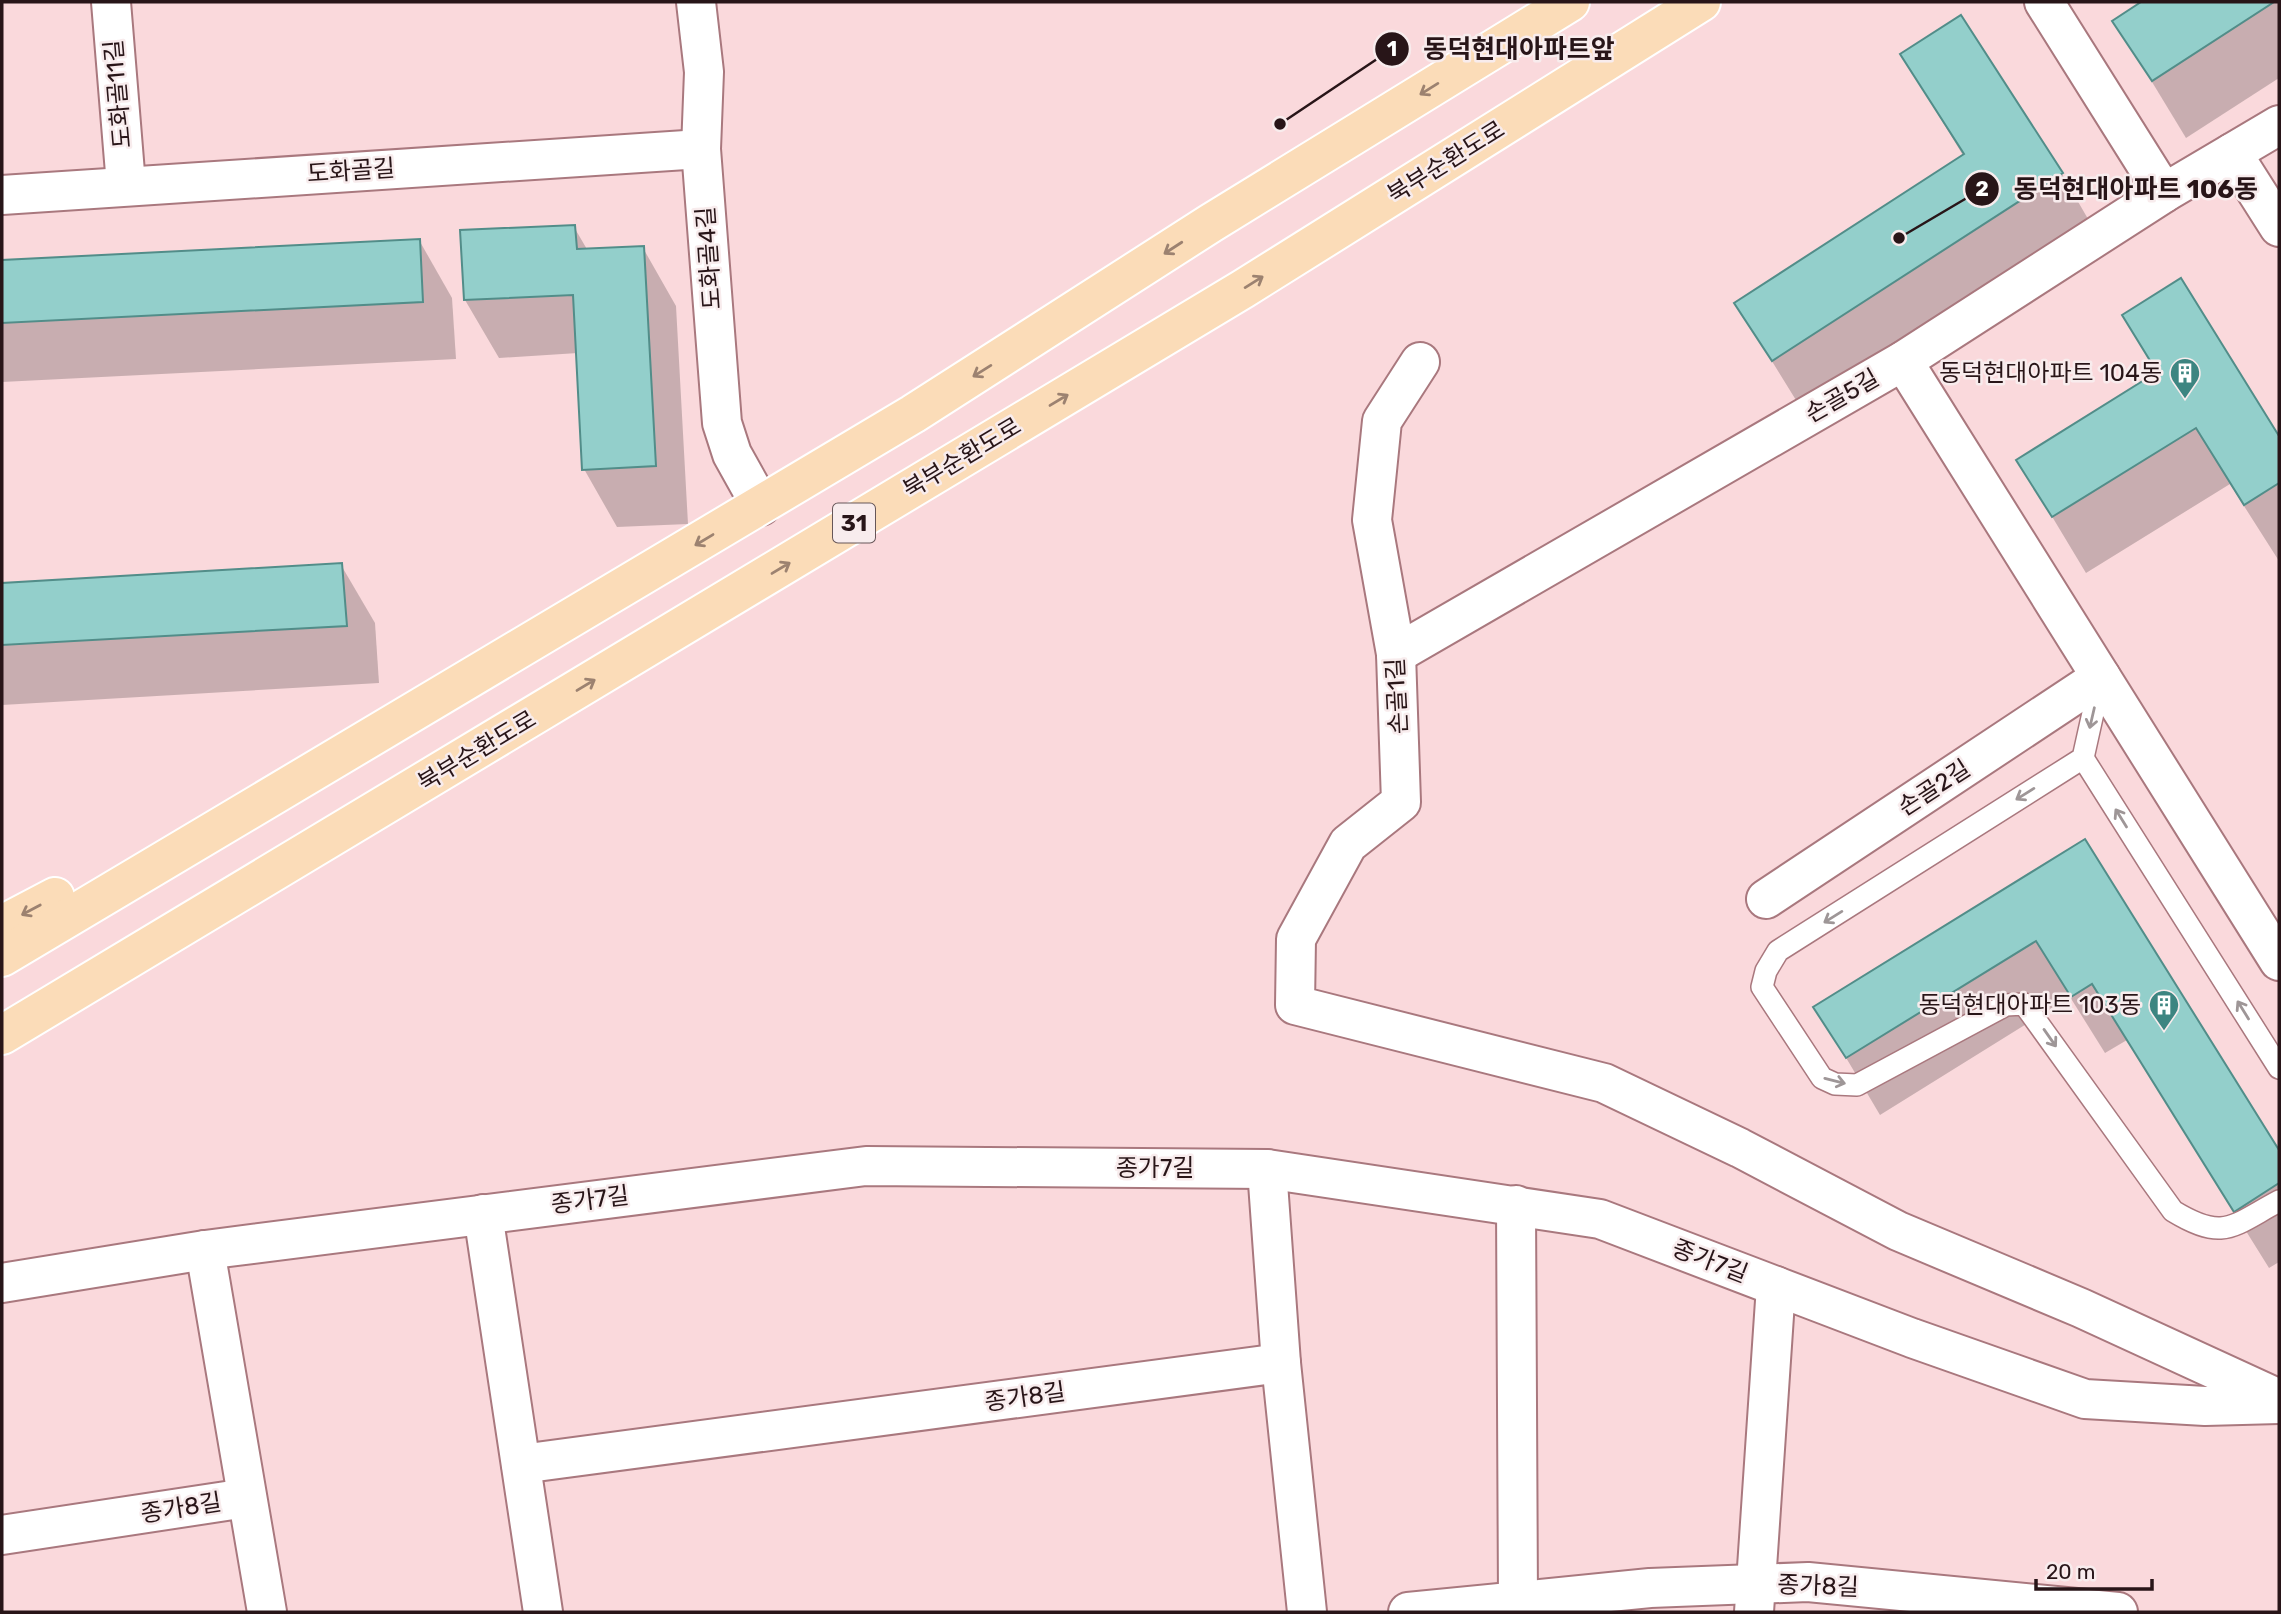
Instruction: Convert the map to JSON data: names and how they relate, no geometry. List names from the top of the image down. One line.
{"streets":{"main road":["북부순환도로","31"],"street":["도화골11길","도화골길","도화골4길","손골5길","손골1길","손골2길","종가7길","종가8길"]},"crossings":[["도화골11길","도화골길"],["도화골길","도화골4길"],["도화골4길","31"],["손골5길","손골1길"],["손골1길","종가7길"]],"places":{"other":["동덕현대아파트앞","동덕현대아파트 106동"],"building":["동덕현대아파트 104동","동덕현대아파트 103동"]},"scale_bar":"20 m"}
